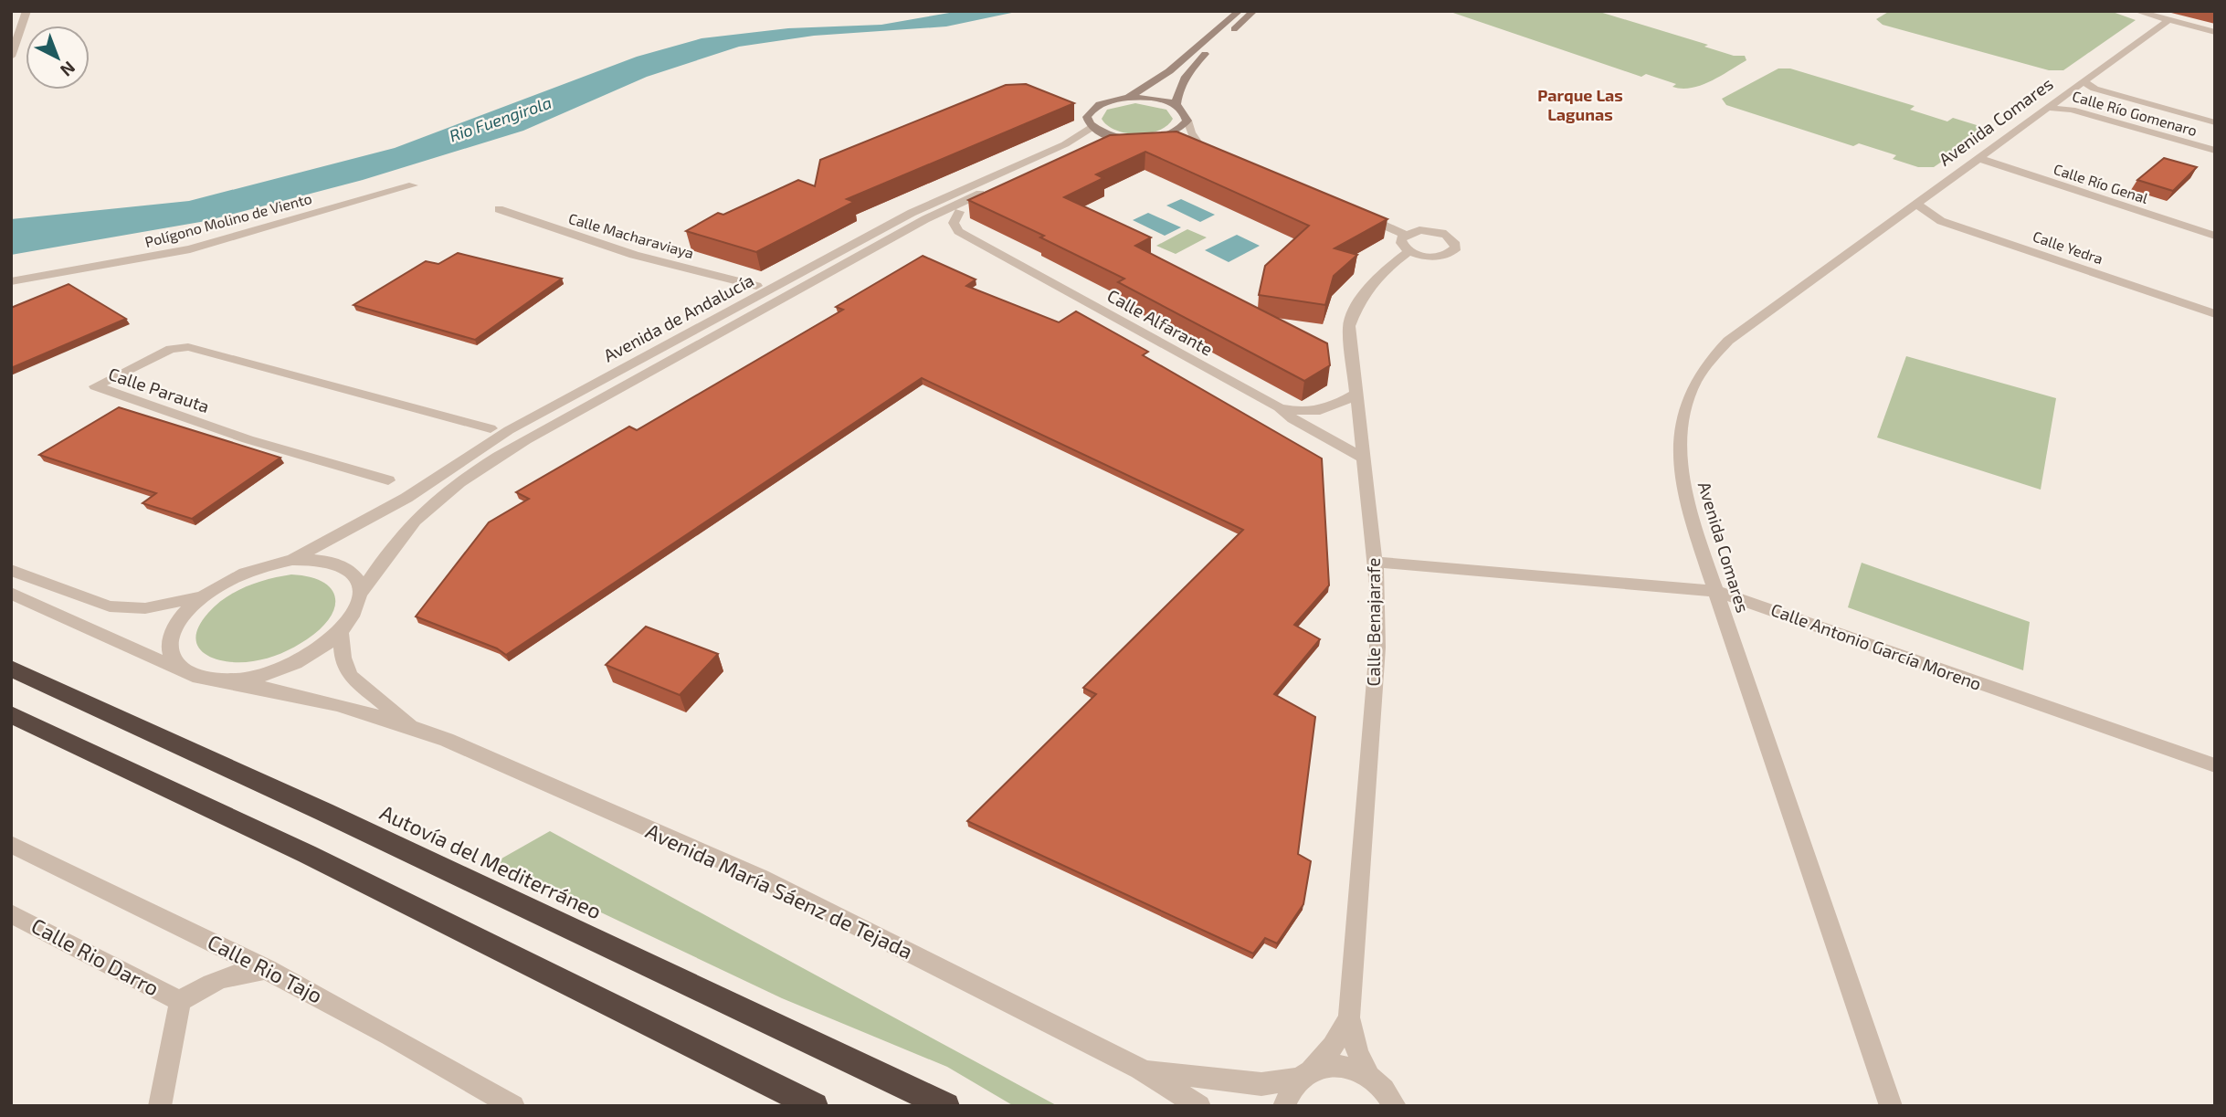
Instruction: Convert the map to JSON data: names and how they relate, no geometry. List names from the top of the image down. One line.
{"streets":{"highway":["Autovía del Mediterráneo"],"street":["Calle Río Gomenaro","Avenida Comares","Calle Río Genal","Polígono Molino de Viento","Calle Macharaviaya","Calle Yedra","Avenida de Andalucía","Calle Alfarante","Calle Parauta","Calle Benajarafe","Calle Antonio García Moreno","Avenida María Sáenz de Tejada","Calle Rio Darro","Calle Rio Tajo"]},"crossings":[["Calle Río Gomenaro","Avenida Comares"],["Avenida Comares","Calle Río Genal"],["Avenida Comares","Calle Yedra"],["Avenida Comares","Calle Antonio García Moreno"],["Avenida de Andalucía","Avenida María Sáenz de Tejada"],["Calle Alfarante","Calle Benajarafe"],["Calle Benajarafe","Calle Antonio García Moreno"],["Calle Benajarafe","Avenida María Sáenz de Tejada"],["Calle Rio Darro","Calle Rio Tajo"]],"districts":["Parque Las Lagunas"],"water":["Rio Fuengirola"],"north":"bottom right"}
